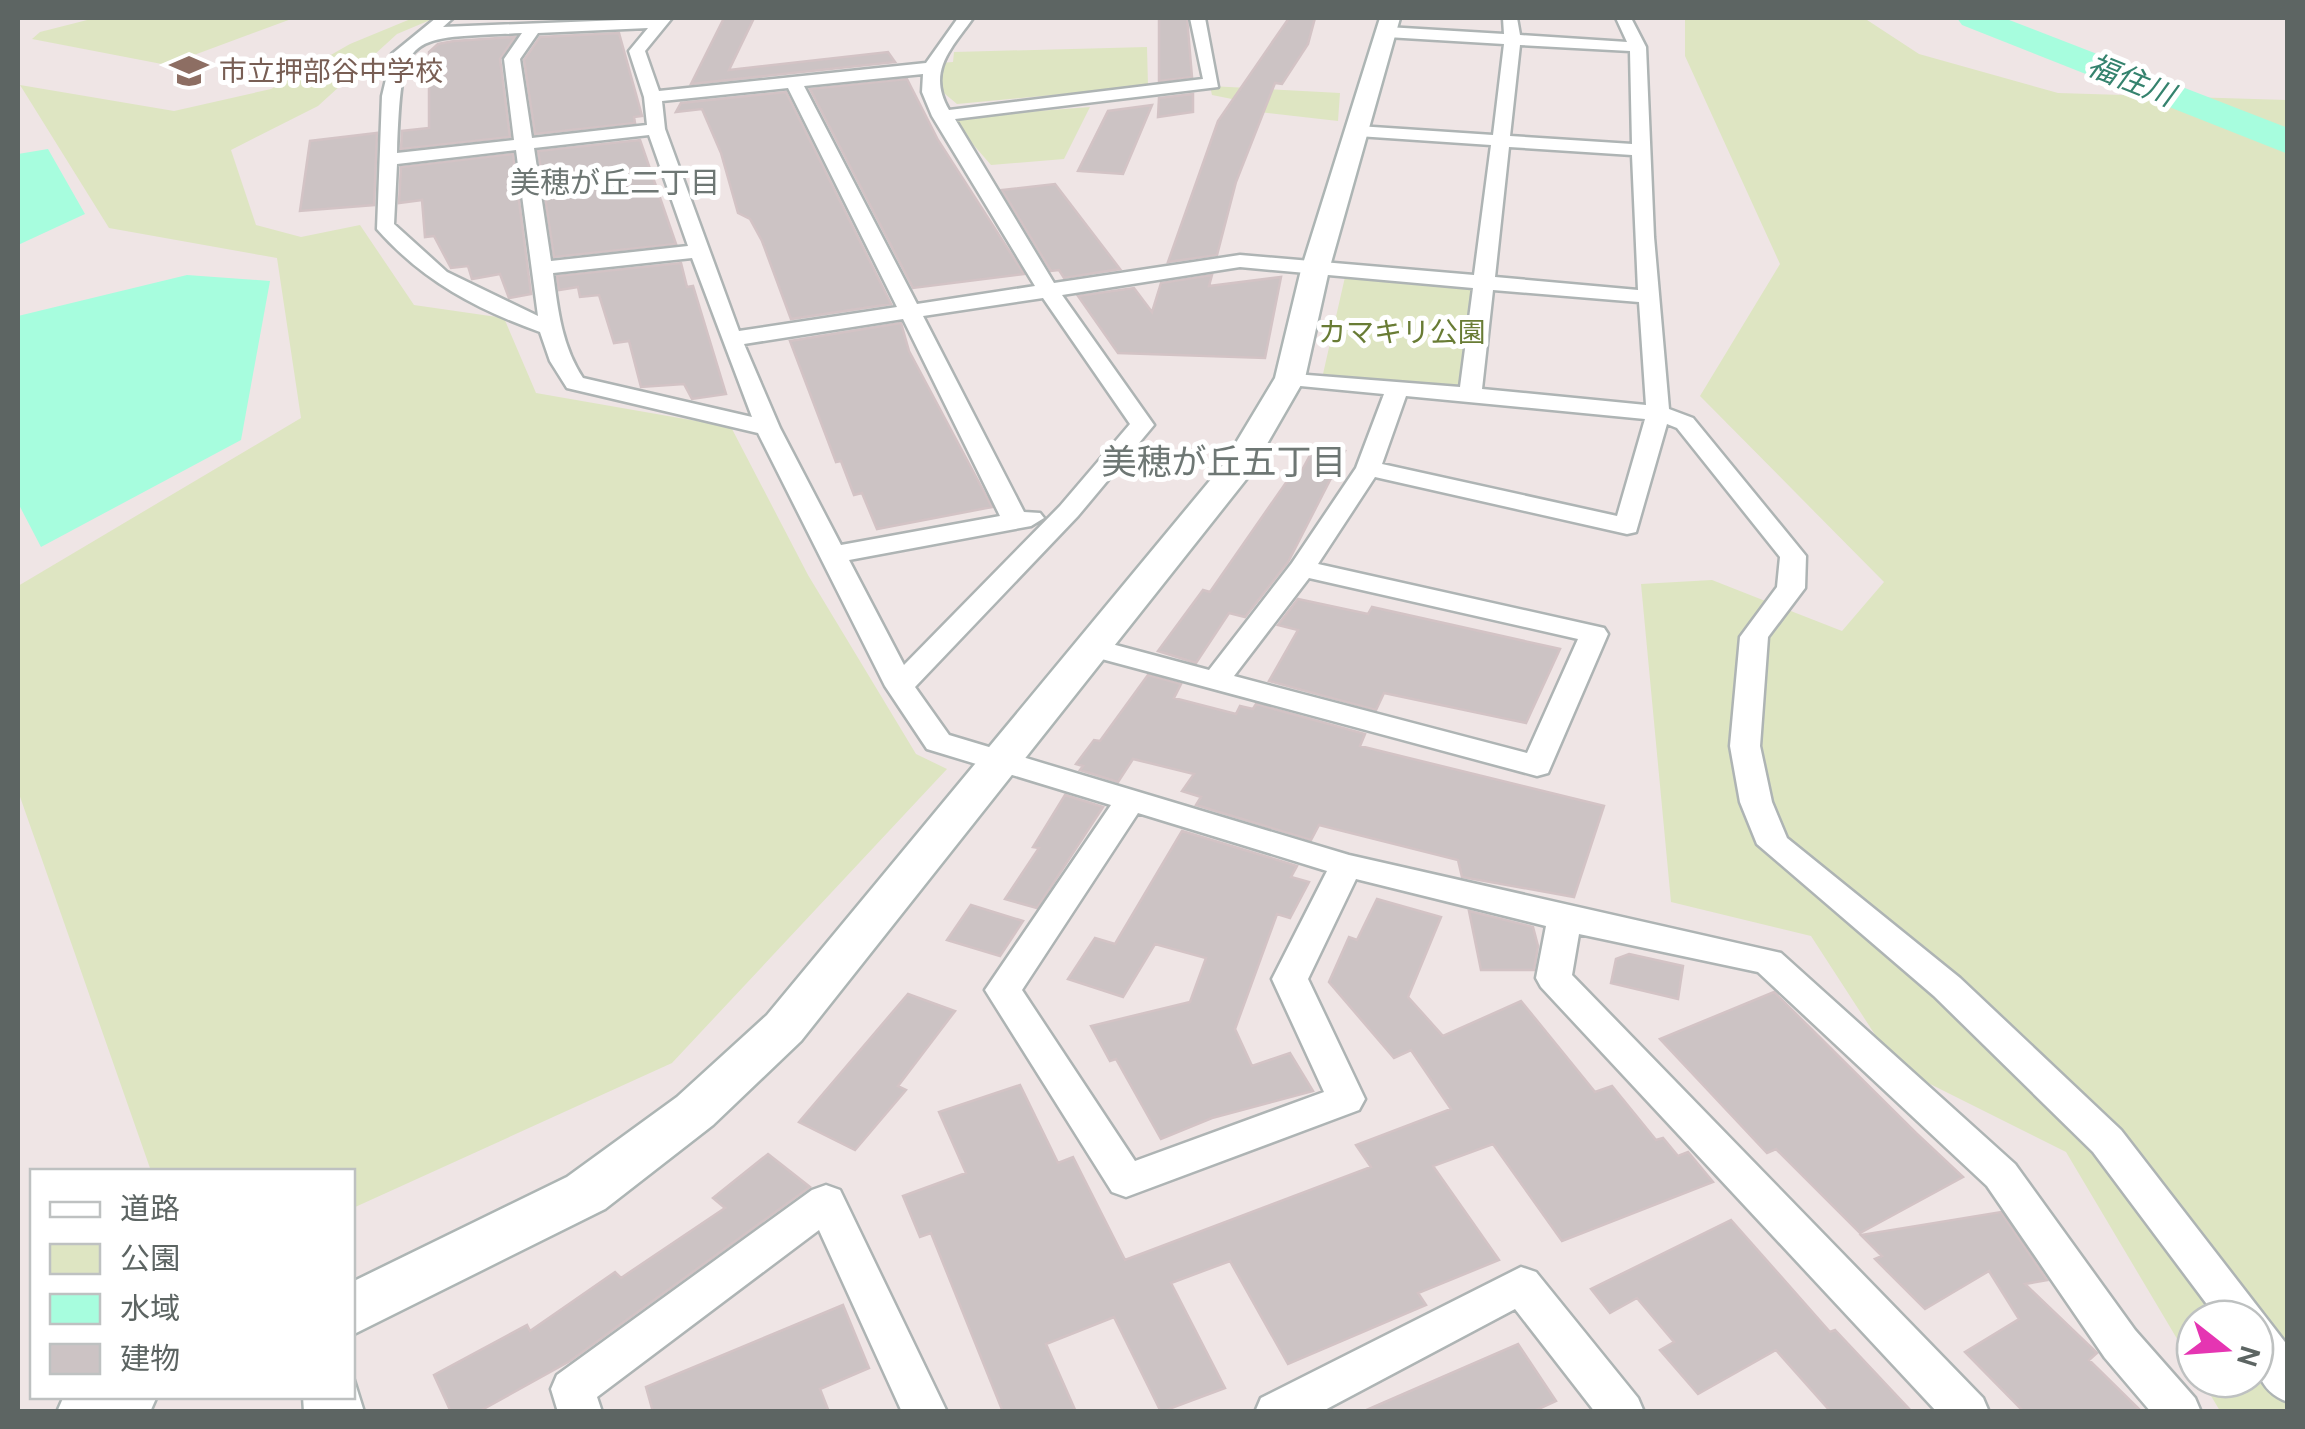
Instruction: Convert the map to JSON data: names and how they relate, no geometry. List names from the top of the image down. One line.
{"districts":["美穂が丘二丁目","美穂が丘五丁目"],"water":["福住川"],"parks":["カマキリ公園"],"places":{"school or university":["市立押部谷中学校"]},"legend":["道路","公園","水域","建物"],"north":"right"}
